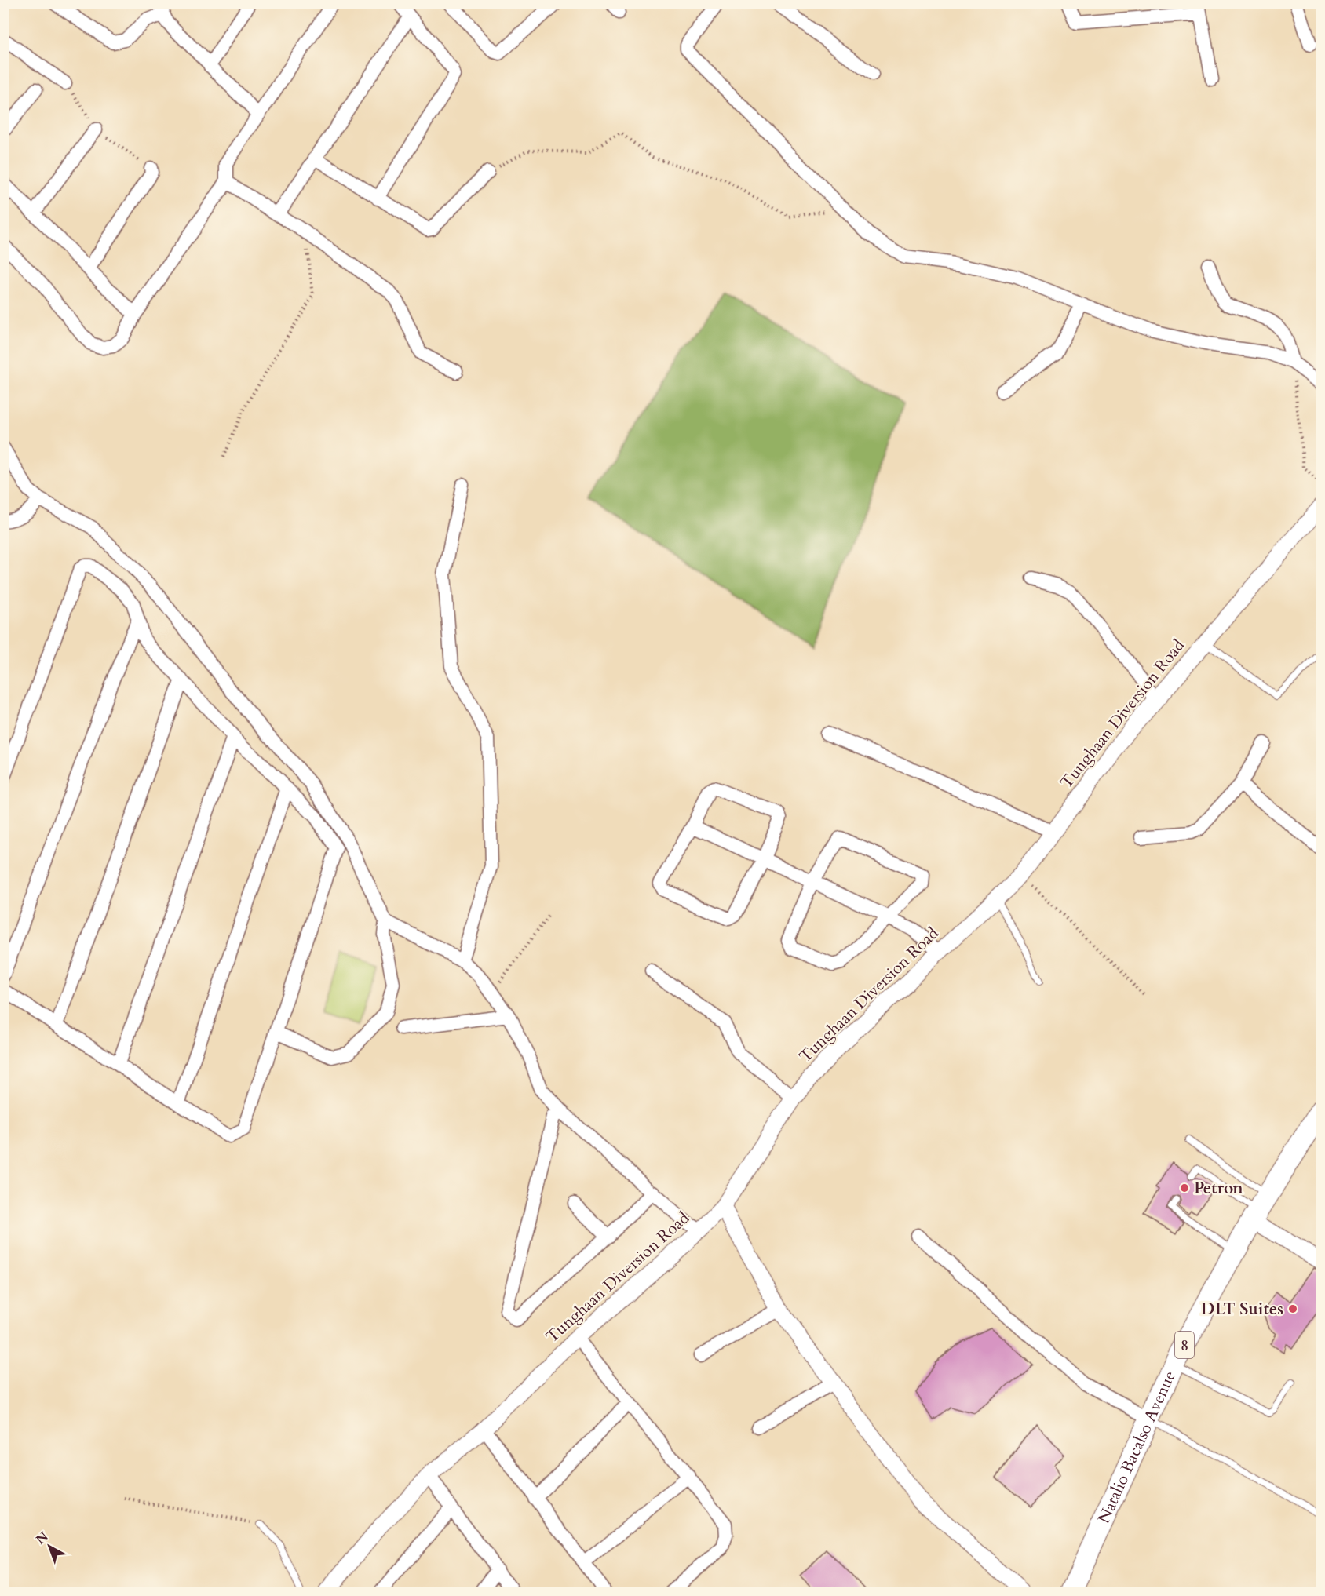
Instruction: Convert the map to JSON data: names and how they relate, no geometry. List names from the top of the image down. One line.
{"streets":{"highway":["8","Natalio Bacalso Avenue"],"street":["Tunghaan Diversion Road"]},"places":["Petron","DLT Suites"],"north":"top left"}
